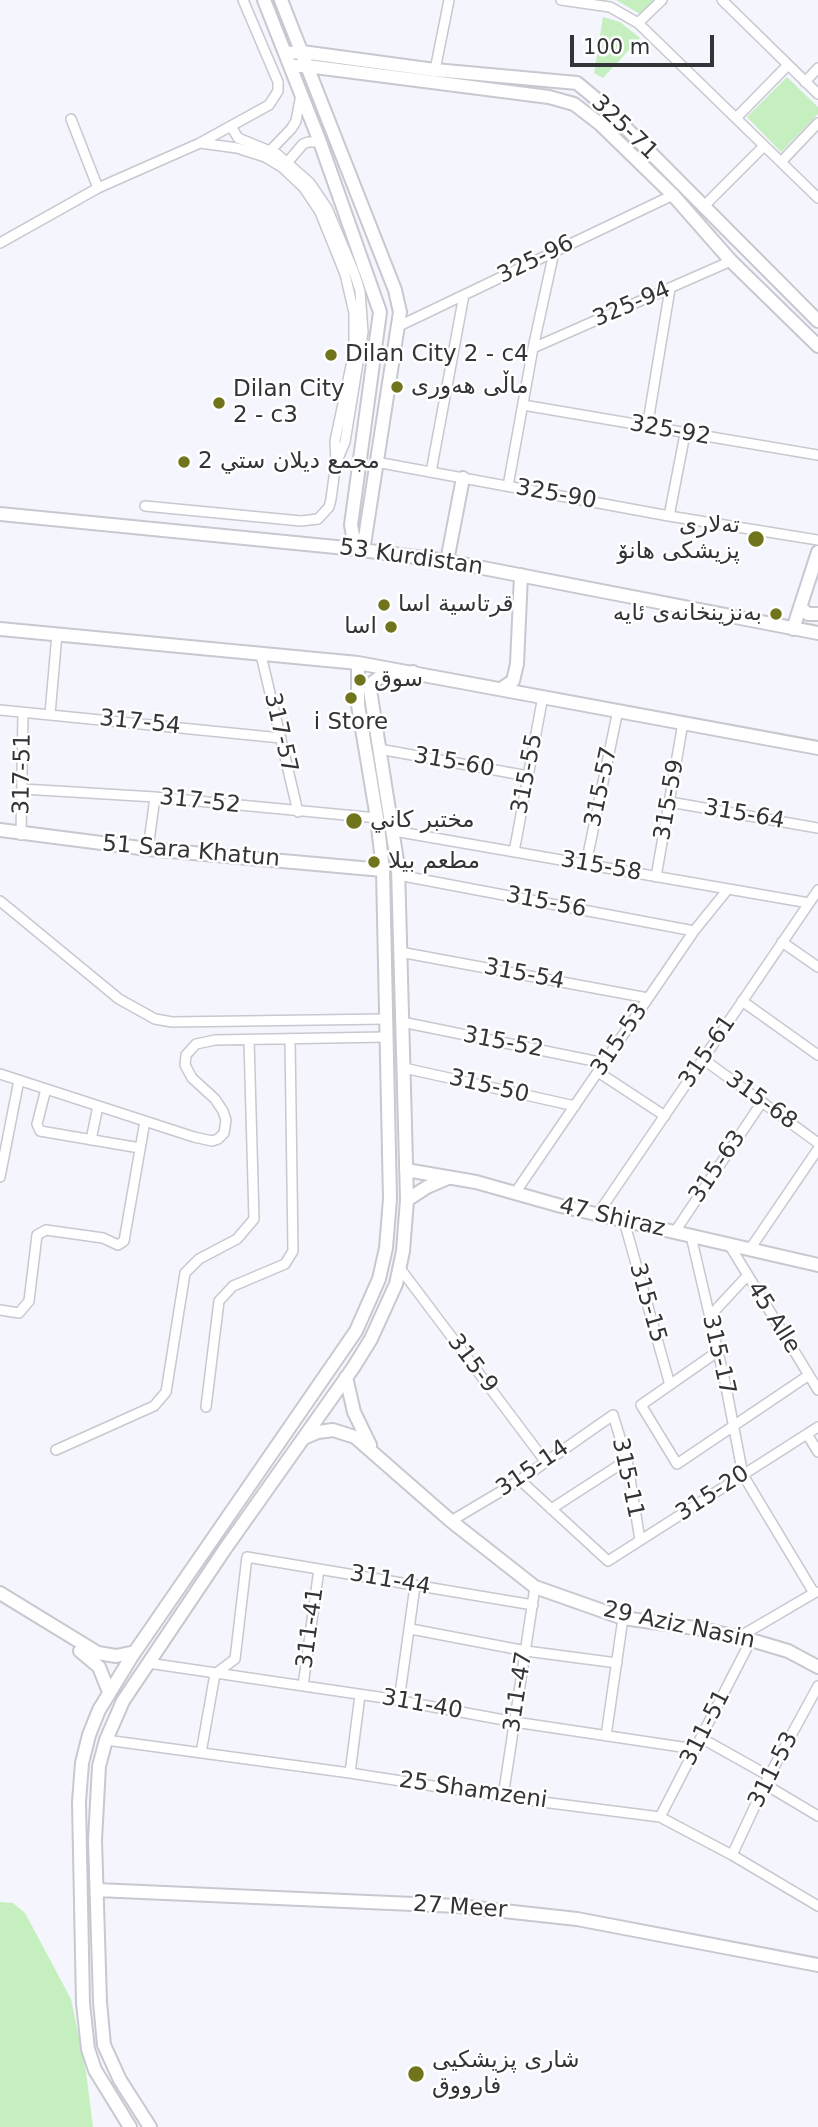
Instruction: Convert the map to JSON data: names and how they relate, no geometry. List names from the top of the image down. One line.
{"streets":{"main road":["325-71","53 Kurdistan","51 Sara Khatun","47 Shiraz","29 Aziz Nasin","27 Meer"],"street":["325-96","325-94","325-92","325-90","317-54","317-57","315-60","317-51","315-55","315-57","315-59","317-52","315-64","315-58","315-56","315-54","315-53","315-52","315-61","315-50","315-68","315-63","315-15","45 Alle","315-17","315-9","315-14","315-11","315-20","311-44","311-41","311-47","311-40","311-51","311-53","25 Shamzeni"]},"crossings":[["325-71","325-96"],["325-71","325-94"],["317-54","317-57"],["317-54","317-51"],["317-57","317-52"],["315-60","315-55"],["317-51","317-52"],["317-51","51 Sara Khatun"],["315-55","315-58"],["315-57","315-58"],["315-59","315-64"],["315-59","315-58"],["315-58","315-53"],["315-58","315-61"],["315-56","315-53"],["315-54","315-53"],["315-53","315-52"],["315-53","315-50"],["315-53","47 Shiraz"],["315-61","315-68"],["315-61","47 Shiraz"],["315-68","315-63"],["315-63","47 Shiraz"],["47 Shiraz","315-15"],["47 Shiraz","45 Alle"],["47 Shiraz","315-17"],["315-17","315-20"],["315-9","315-14"],["315-14","315-11"],["315-14","29 Aziz Nasin"],["315-11","315-20"],["311-44","311-41"],["311-44","311-47"],["311-44","311-40"],["29 Aziz Nasin","311-47"],["29 Aziz Nasin","311-51"],["311-41","311-40"],["311-47","311-40"],["311-47","25 Shamzeni"],["311-40","311-51"],["311-51","25 Shamzeni"],["311-53","25 Shamzeni"]],"places":["Dilan City 2 - c4","ماڵی هەوری","Dilan City 2 - c3","مجمع ديلان ستي 2","تەلاری پزیشکی هانۆ","قرتاسیة اسا","بەنزینخانەی ئایە","اسا","سوق","i Store","مختبر كاني","مطعم بيلا","شاری پزیشکیی فارووق"],"scale_bar":"100 m"}
